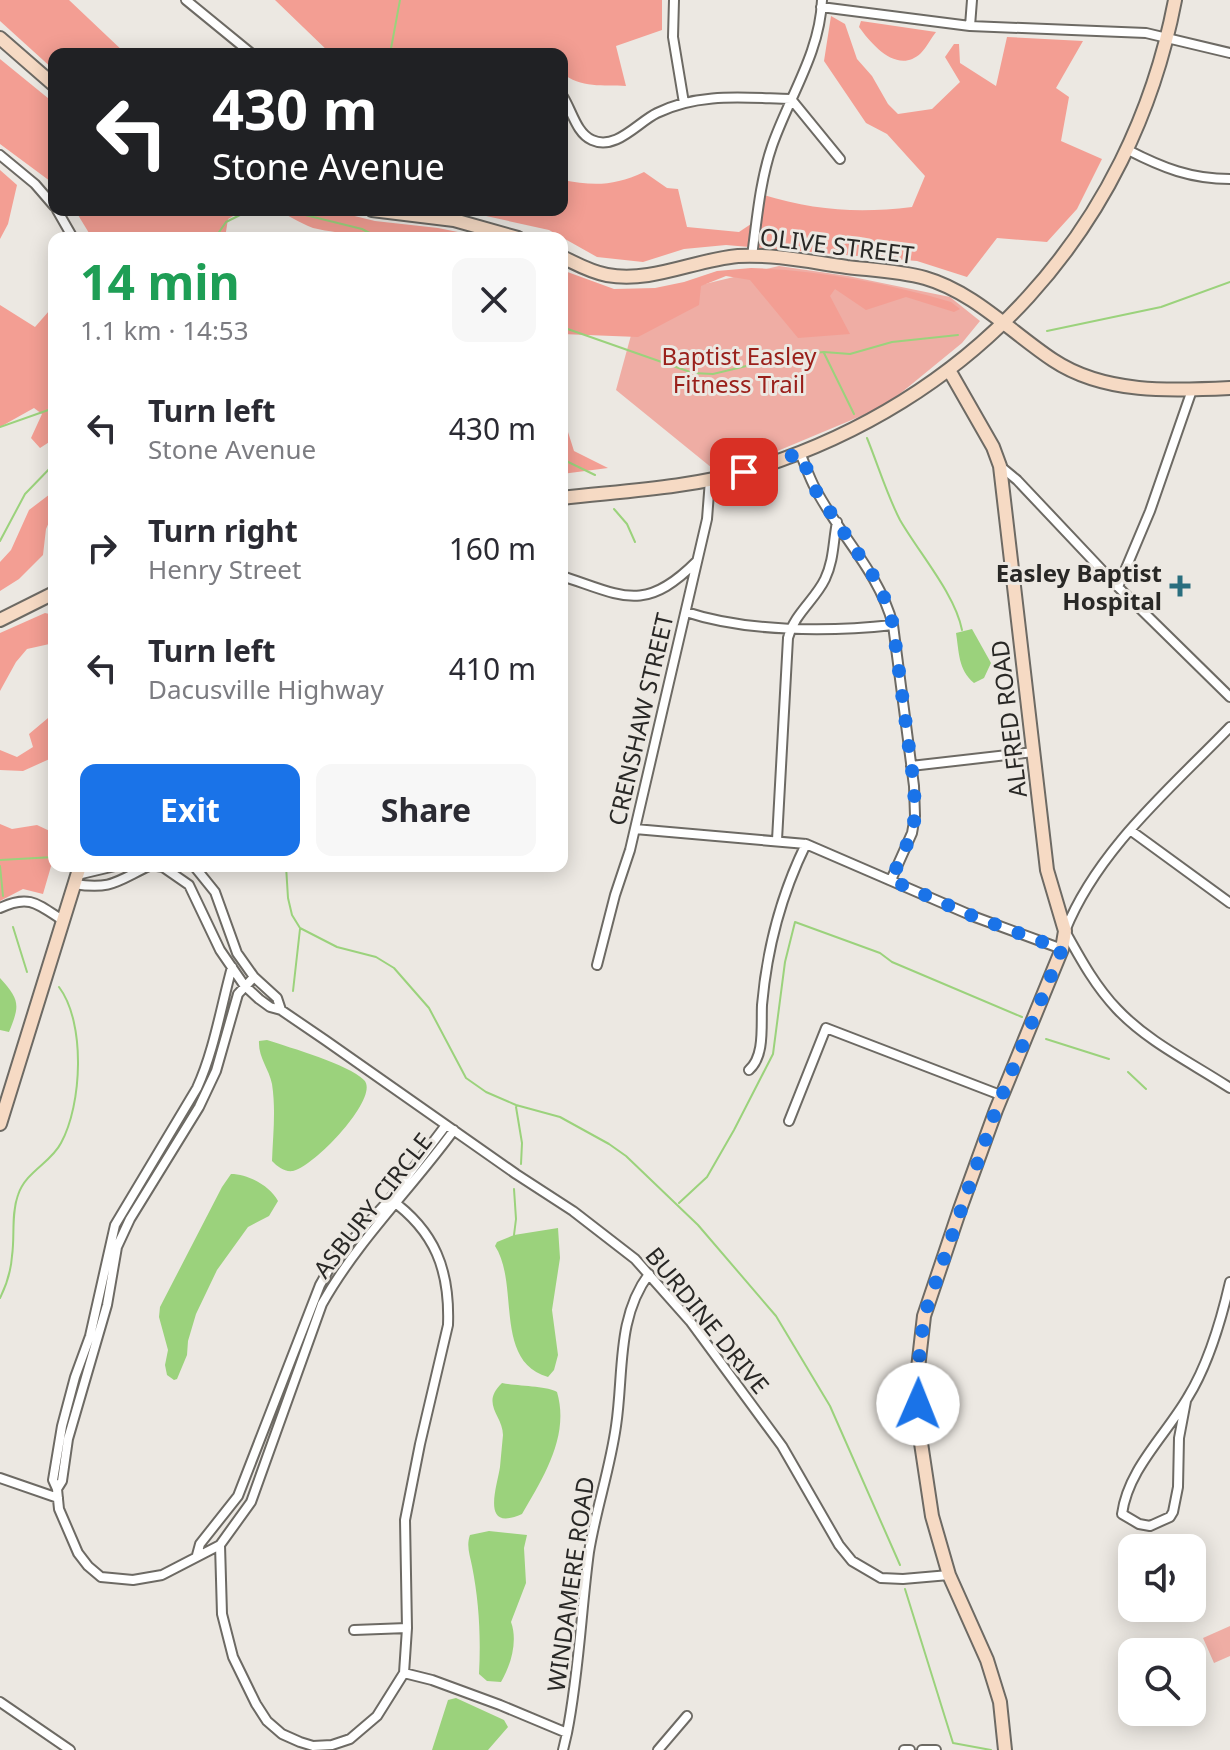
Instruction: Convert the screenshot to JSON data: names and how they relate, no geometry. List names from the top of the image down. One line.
{"streets":{"street":["OLIVE STREET","CRENSHAW STREET","ALFRED ROAD","ASBURY CIRCLE","BURDINE DRIVE","WINDAMERE ROAD"]},"crossings":[["ASBURY CIRCLE","BURDINE DRIVE"],["BURDINE DRIVE","WINDAMERE ROAD"]],"parks":["Baptist Easley Fitness Trail"],"places":{"health":["Easley Baptist Hospital"]},"page":{"turn":["430 m","Stone Avenue"],"heading":["14 min","1.1 km · 14:53"],"list":[{"name":"Turn left","note":"Stone Avenue","value":"430 m"},{"name":"Turn right","note":"Henry Street","value":"160 m"},{"name":"Turn left","note":"Dacusville Highway","value":"410 m"}],"buttons":["Exit","Share"]}}
